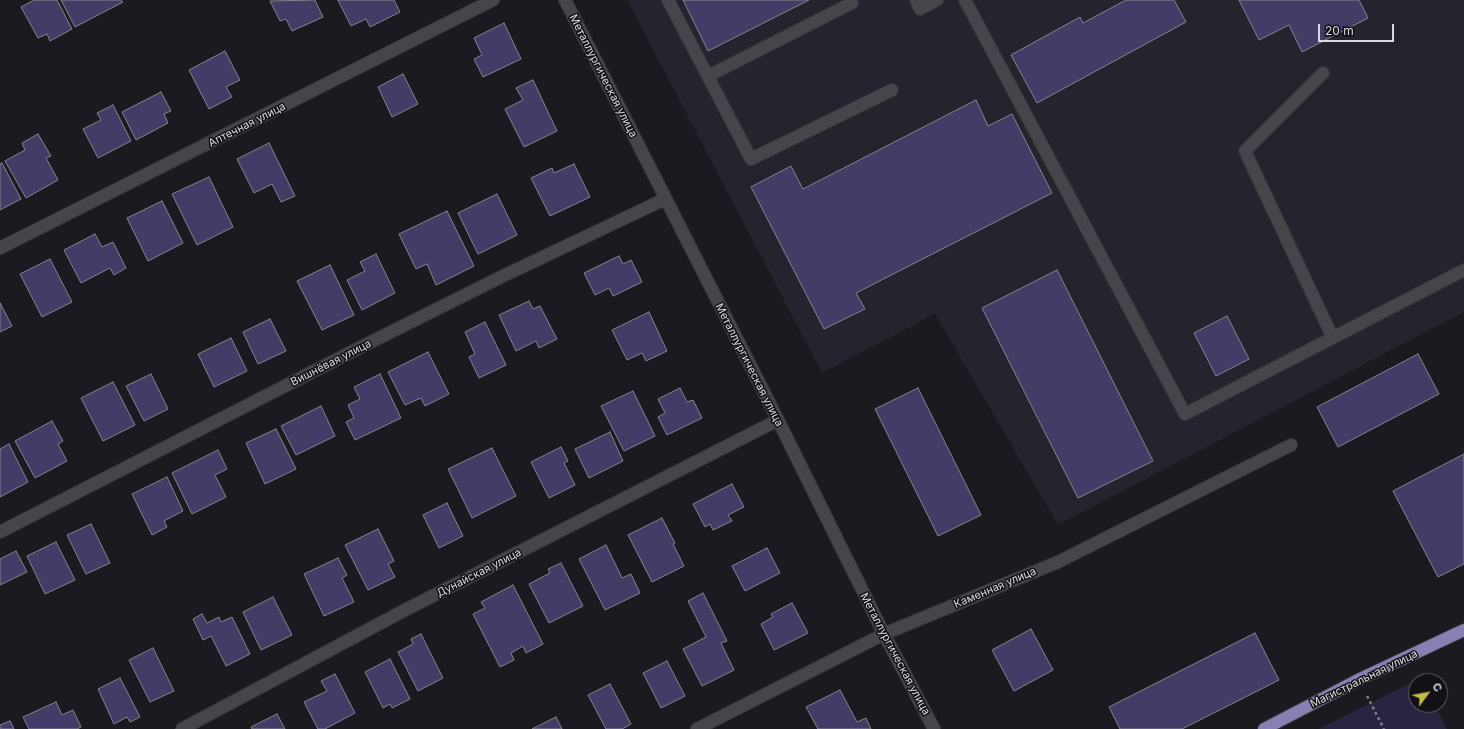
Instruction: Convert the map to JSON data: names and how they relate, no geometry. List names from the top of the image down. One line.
{"streets":{"main road":["Магистральная улица"],"street":["Металлургическая улица","Аптечная улица","Вишнёвая улица","Дунайская улица","Каменная улица"]},"crossings":[["Металлургическая улица","Вишнёвая улица"],["Металлургическая улица","Дунайская улица"],["Металлургическая улица","Каменная улица"]],"scale_bar":"20 m","north":"top right"}
